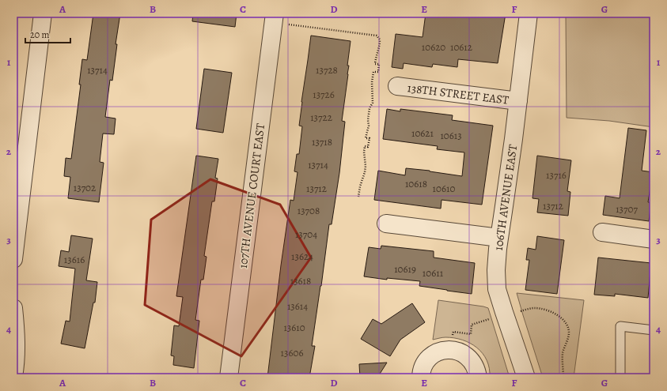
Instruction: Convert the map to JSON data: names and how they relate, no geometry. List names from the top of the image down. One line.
{"streets":{"street":["138TH STREET EAST","107TH AVENUE COURT EAST","106TH AVENUE EAST"]},"crossings":[["138TH STREET EAST","106TH AVENUE EAST"]],"house_numbers":["10620","10612","13714","13728","13726","13722","10621","10613","13718","13714","13716","10618","13702","13712","10610","13712","13707","13708","13704","13624","13616","10619","10611","13618","13614","13610","13606"],"scale_bar":"20 m","grid":{"columns":["A","B","C","D","E","F","G"],"rows":["1","2","3","4"]}}
